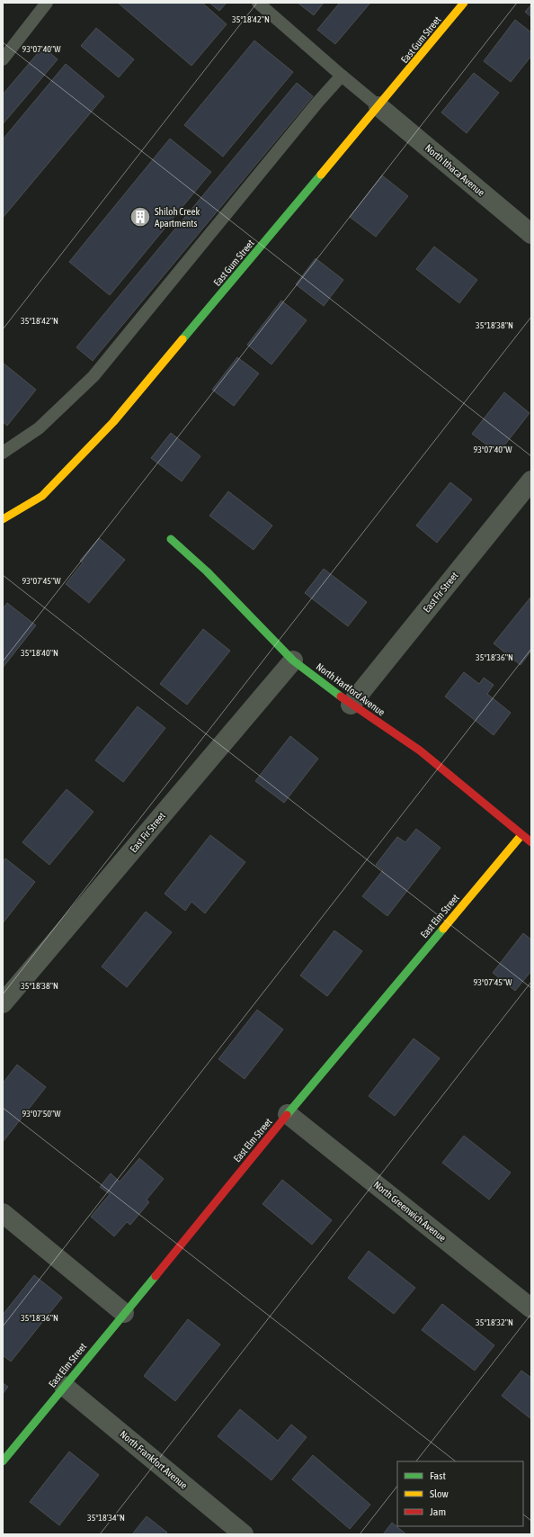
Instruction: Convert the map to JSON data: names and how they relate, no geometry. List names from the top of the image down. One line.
{"streets":{"street":["East Gum Street","North Ithaca Avenue","East Fir Street","North Hartford Avenue","East Elm Street","North Greenwich Avenue","North Frankfort Avenue"]},"crossings":[["East Gum Street","North Ithaca Avenue"],["East Fir Street","North Hartford Avenue"],["North Hartford Avenue","East Elm Street"],["East Elm Street","North Greenwich Avenue"],["East Elm Street","North Frankfort Avenue"]],"places":{"building":["Shiloh Creek Apartments"]},"legend":["Fast","Slow","Jam"],"coordinates":["35°18'42\"N","93°07'40\"W","35°18'38\"N","93°07'45\"W","35°18'40\"N","35°18'36\"N","93°07'50\"W","35°18'32\"N","35°18'34\"N"]}
